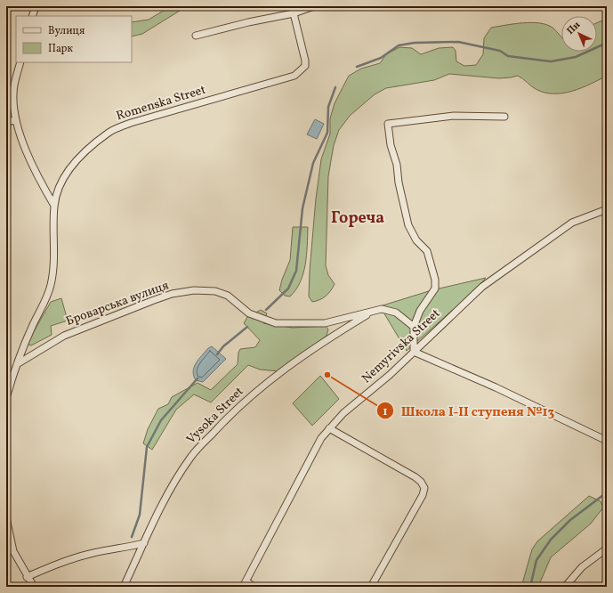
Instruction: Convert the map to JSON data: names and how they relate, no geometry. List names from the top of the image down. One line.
{"streets":{"street":["Romenska Street","Броварська вулиця","Nemyrivska Street","Vysoka Street"]},"crossings":[["Romenska Street","Броварська вулиця"],["Броварська вулиця","Vysoka Street"]],"districts":["Гореча"],"places":["Школа I-II ступеня №13"],"legend":["Вулиця","Парк"],"north":"top left"}
